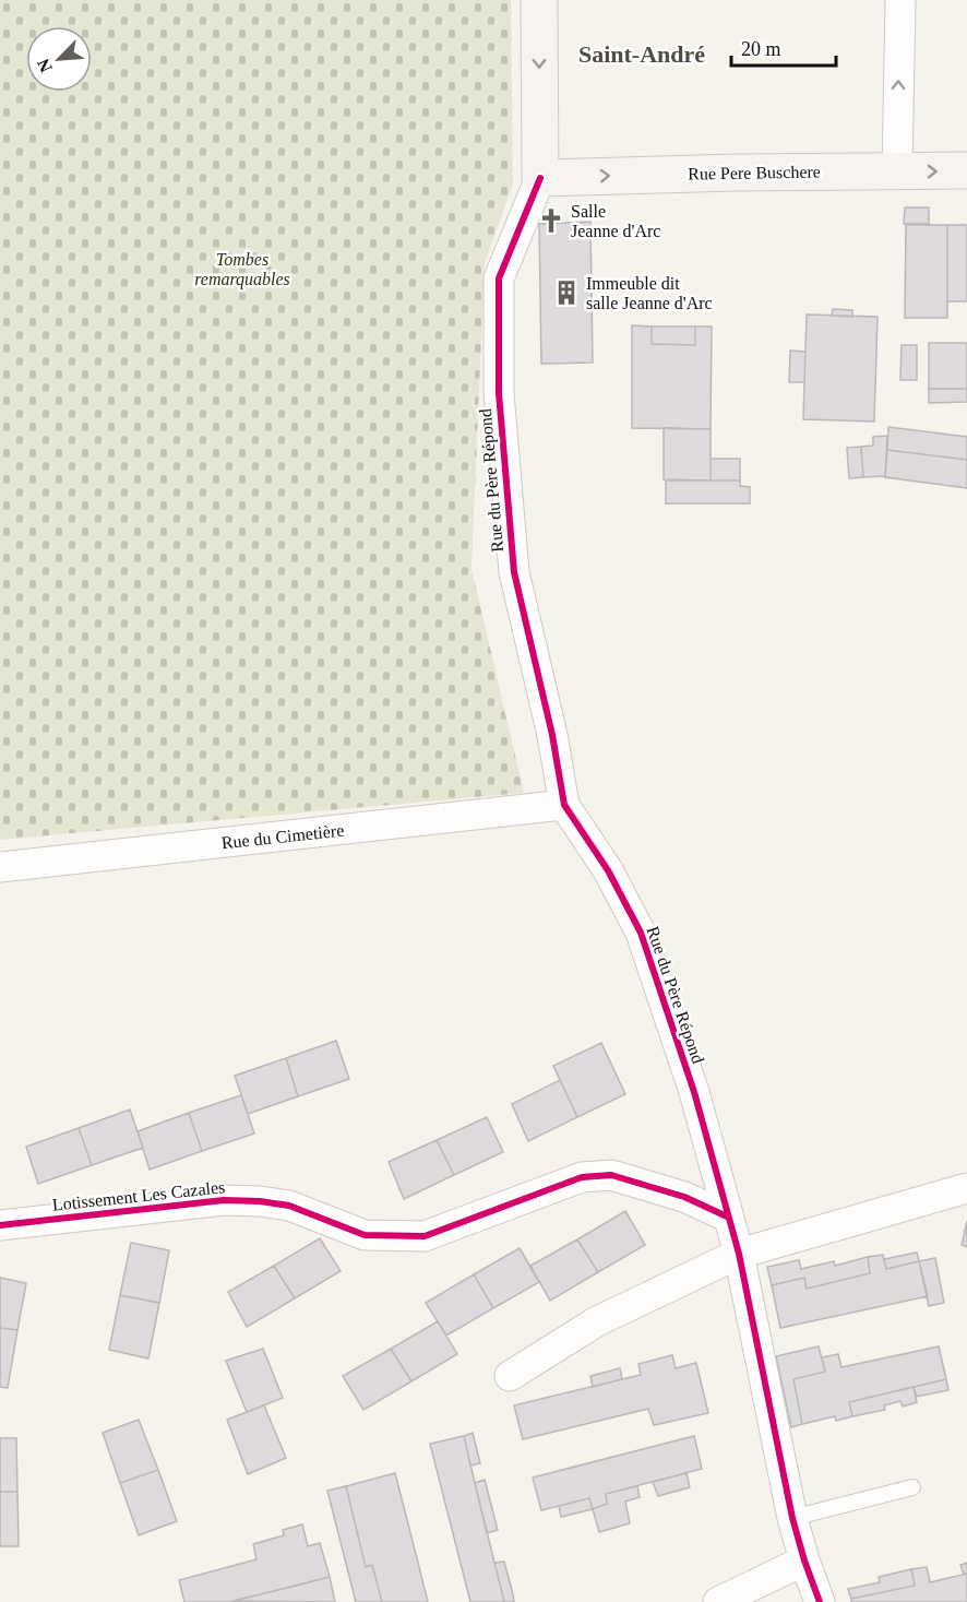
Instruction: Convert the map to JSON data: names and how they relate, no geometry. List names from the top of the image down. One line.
{"streets":{"main road":["Rue Pere Buschere","Rue du Père Répond"],"street":["Rue du Cimetière","Lotissement Les Cazales"]},"crossings":[["Rue Pere Buschere","Rue du Père Répond"],["Rue du Père Répond","Rue du Cimetière"],["Rue du Père Répond","Lotissement Les Cazales"]],"one_way":["Rue Pere Buschere"],"districts":["Saint-André"],"parks":["Tombes remarquables"],"places":{"church":["Salle Jeanne d'Arc"],"building":["Immeuble dit salle Jeanne d'Arc"]},"scale_bar":"20 m","north":"bottom left"}
